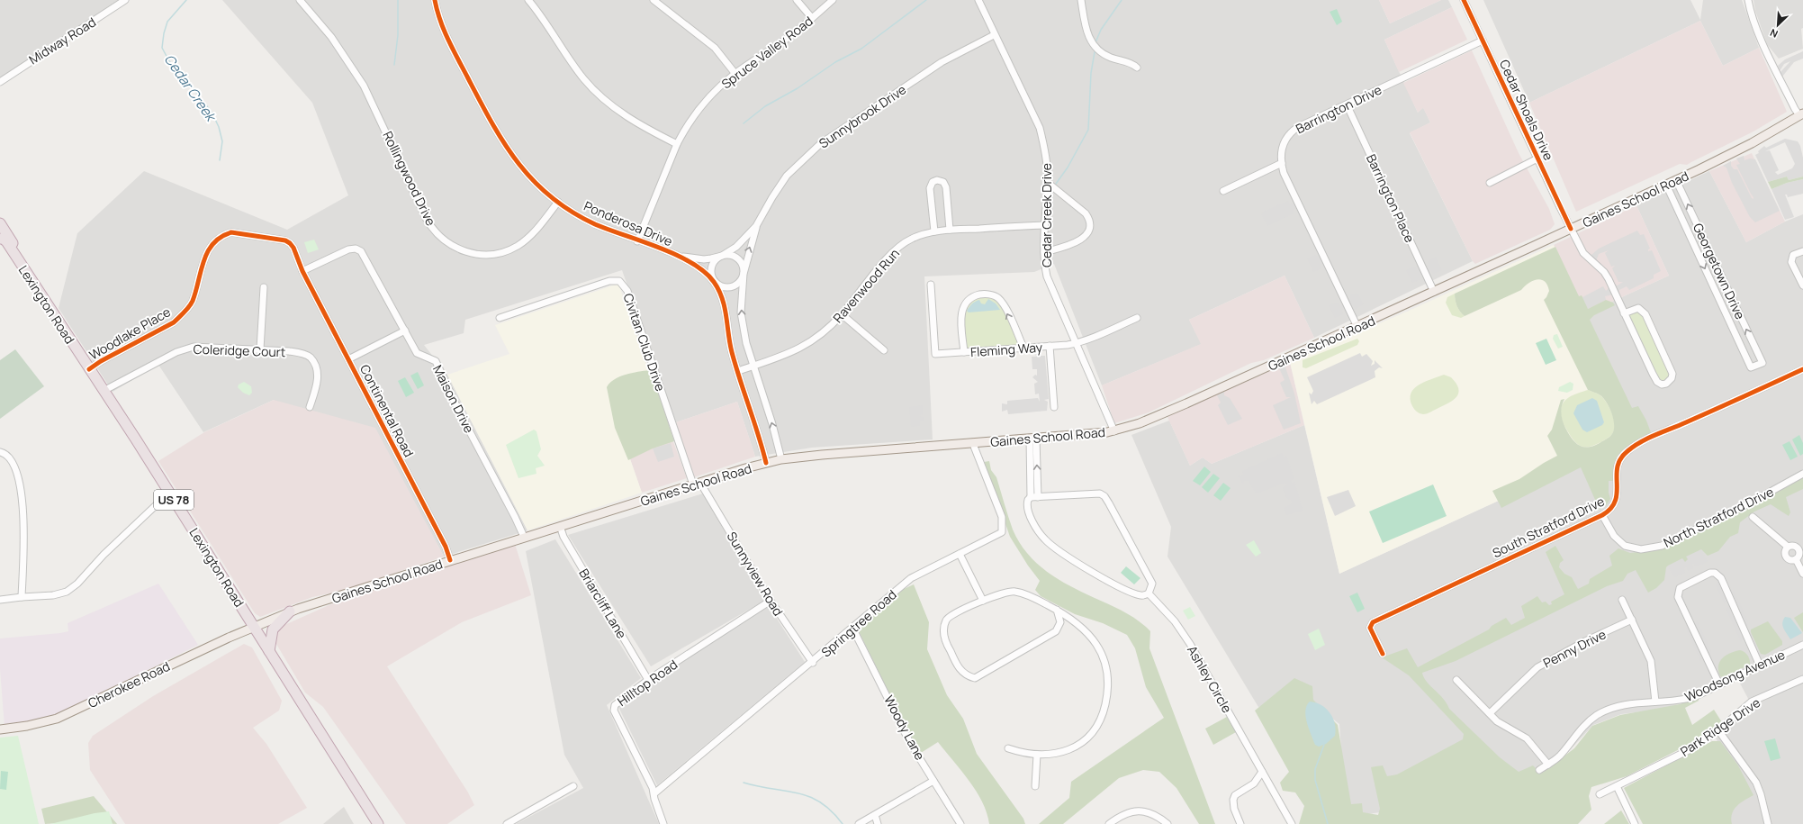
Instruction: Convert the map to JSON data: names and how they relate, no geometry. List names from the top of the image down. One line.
{"streets":{"highway":["Lexington Road","US 78"],"main road":["Gaines School Road","Cherokee Road"],"street":["Midway Road","Spruce Valley Road","Barrington Drive","Cedar Shoals Drive","Sunnybrook Drive","Rollingwood Drive","Barrington Place","Cedar Creek Drive","Ponderosa Drive","Georgetown Drive","Ravenwood Run","Woodlake Place","Civitan Club Drive","Fleming Way","Coleridge Court","Maison Drive","Continental Road","North Stratford Drive","South Stratford Drive","Sunnyview Road","Briarcliff Lane","Springtree Road","Penny Drive","Woodsong Avenue","Ashley Circle","Hilltop Road","Park Ridge Drive","Woody Lane"]},"crossings":[["Spruce Valley Road","Ponderosa Drive"],["Barrington Drive","Cedar Shoals Drive"],["Barrington Drive","Barrington Place"],["Barrington Drive","Gaines School Road"],["Cedar Shoals Drive","Gaines School Road"],["Sunnybrook Drive","Cedar Creek Drive"],["Sunnybrook Drive","Ponderosa Drive"],["Rollingwood Drive","Ponderosa Drive"],["Barrington Place","Gaines School Road"],["Gaines School Road","Cedar Creek Drive"],["Gaines School Road","Ponderosa Drive"],["Gaines School Road","Georgetown Drive"],["Gaines School Road","Lexington Road"],["Gaines School Road","Civitan Club Drive"],["Gaines School Road","Maison Drive"],["Gaines School Road","Continental Road"],["Gaines School Road","Sunnyview Road"],["Gaines School Road","Briarcliff Lane"],["Gaines School Road","Springtree Road"],["Gaines School Road","Cherokee Road"],["Cedar Creek Drive","Ravenwood Run"],["Cedar Creek Drive","Fleming Way"],["Ponderosa Drive","Ravenwood Run"],["Lexington Road","Woodlake Place"],["Lexington Road","Coleridge Court"],["Lexington Road","Cherokee Road"],["Woodlake Place","Maison Drive"],["Woodlake Place","Continental Road"],["Civitan Club Drive","Sunnyview Road"],["Maison Drive","Continental Road"],["North Stratford Drive","South Stratford Drive"],["Sunnyview Road","Springtree Road"],["Sunnyview Road","Hilltop Road"],["Briarcliff Lane","Hilltop Road"],["Springtree Road","Hilltop Road"],["Springtree Road","Woody Lane"]],"water":["Cedar Creek"],"north":"bottom left"}
